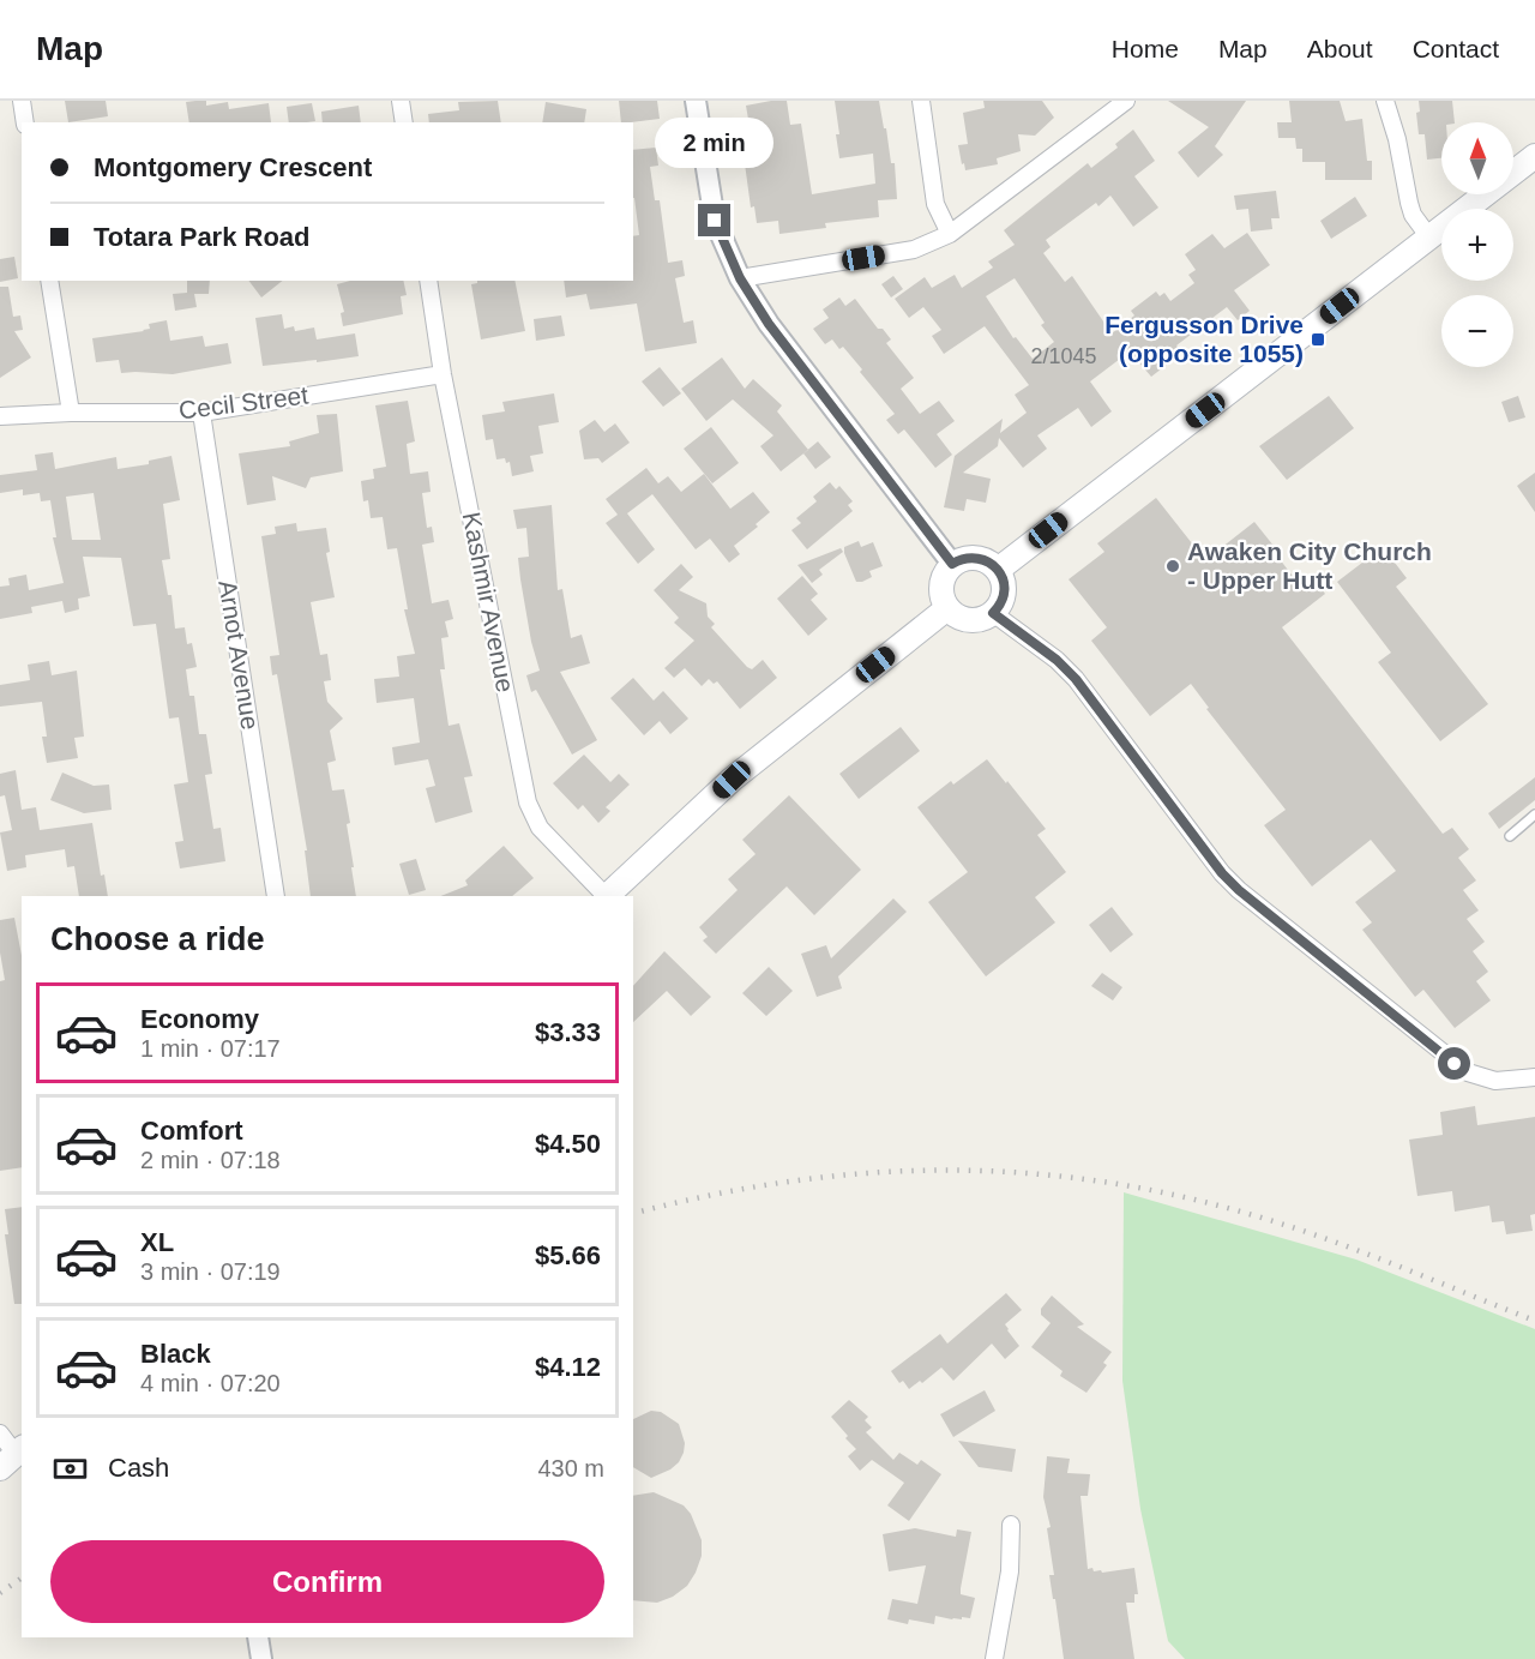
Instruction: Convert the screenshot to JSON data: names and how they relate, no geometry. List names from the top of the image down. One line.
{"streets":{"street":["Cecil Street","Kashmir Avenue","Arnot Avenue"]},"crossings":[["Cecil Street","Kashmir Avenue"],["Cecil Street","Arnot Avenue"]],"places":{"transit":["Fergusson Drive (opposite 1055)"],"other":["Awaken City Church - Upper Hutt"]},"house_numbers":["2/1045"],"north":"top","page":{"header":"Map","nav":["Home","Map","About","Contact"],"bubble":"2 min","map_buttons":["+","−"],"banner":["Montgomery Crescent","Totara Park Road"],"heading":"Choose a ride","list":[{"name":"Economy","note":"1 min · 07:17","value":"$3.33"},{"name":"Comfort","note":"2 min · 07:18","value":"$4.50"},{"name":"XL","note":"3 min · 07:19","value":"$5.66"},{"name":"Black","note":"4 min · 07:20","value":"$4.12"}],"pay":["Cash","430 m"],"buttons":"Confirm"}}
